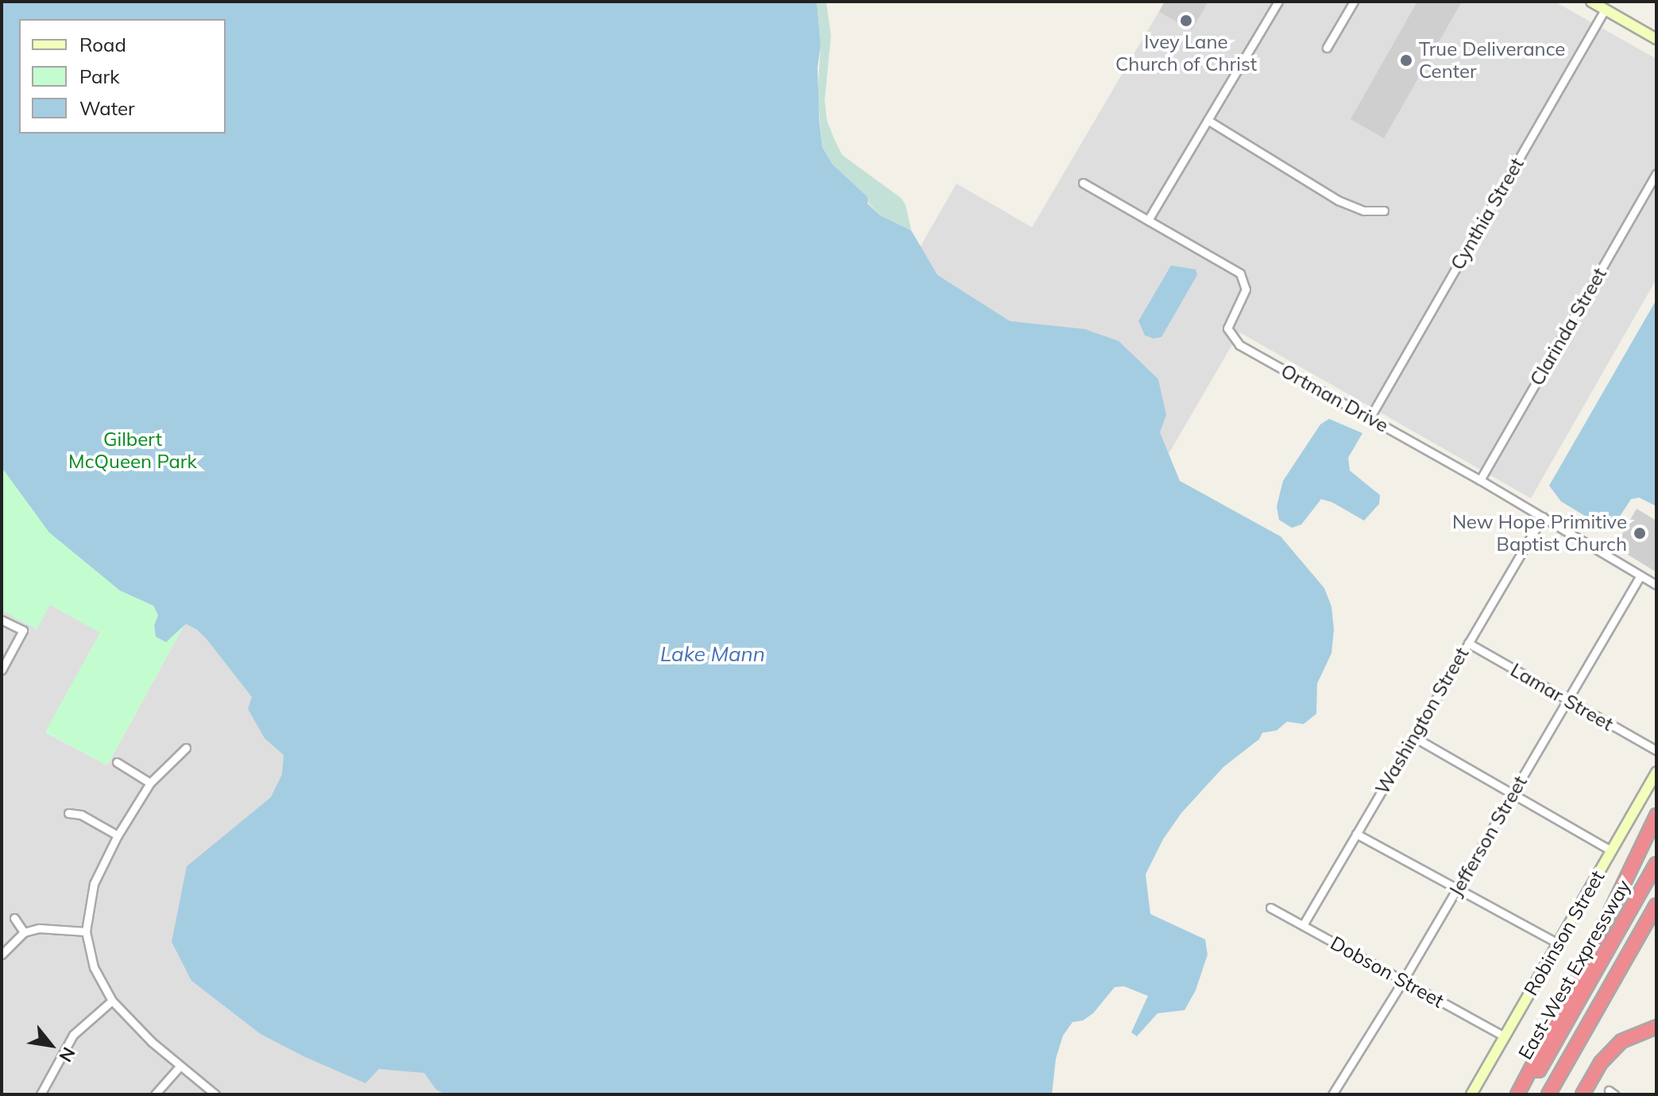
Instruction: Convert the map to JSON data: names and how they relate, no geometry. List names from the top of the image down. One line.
{"streets":{"highway":["East-West Expressway"],"street":["Cynthia Street","Clarinda Street","Ortman Drive","Lamar Street","Washington Street","Jefferson Street","Robinson Street","Dobson Street"]},"crossings":[["Cynthia Street","Ortman Drive"],["Clarinda Street","Ortman Drive"],["Ortman Drive","Washington Street"],["Ortman Drive","Jefferson Street"],["Lamar Street","Washington Street"],["Lamar Street","Jefferson Street"],["Washington Street","Dobson Street"],["Jefferson Street","Dobson Street"],["Robinson Street","Dobson Street"]],"water":["Lake Mann"],"parks":["Gilbert McQueen Park"],"places":["Ivey Lane Church of Christ","True Deliverance Center","New Hope Primitive Baptist Church"],"legend":["Road","Park","Water"],"north":"bottom right"}
